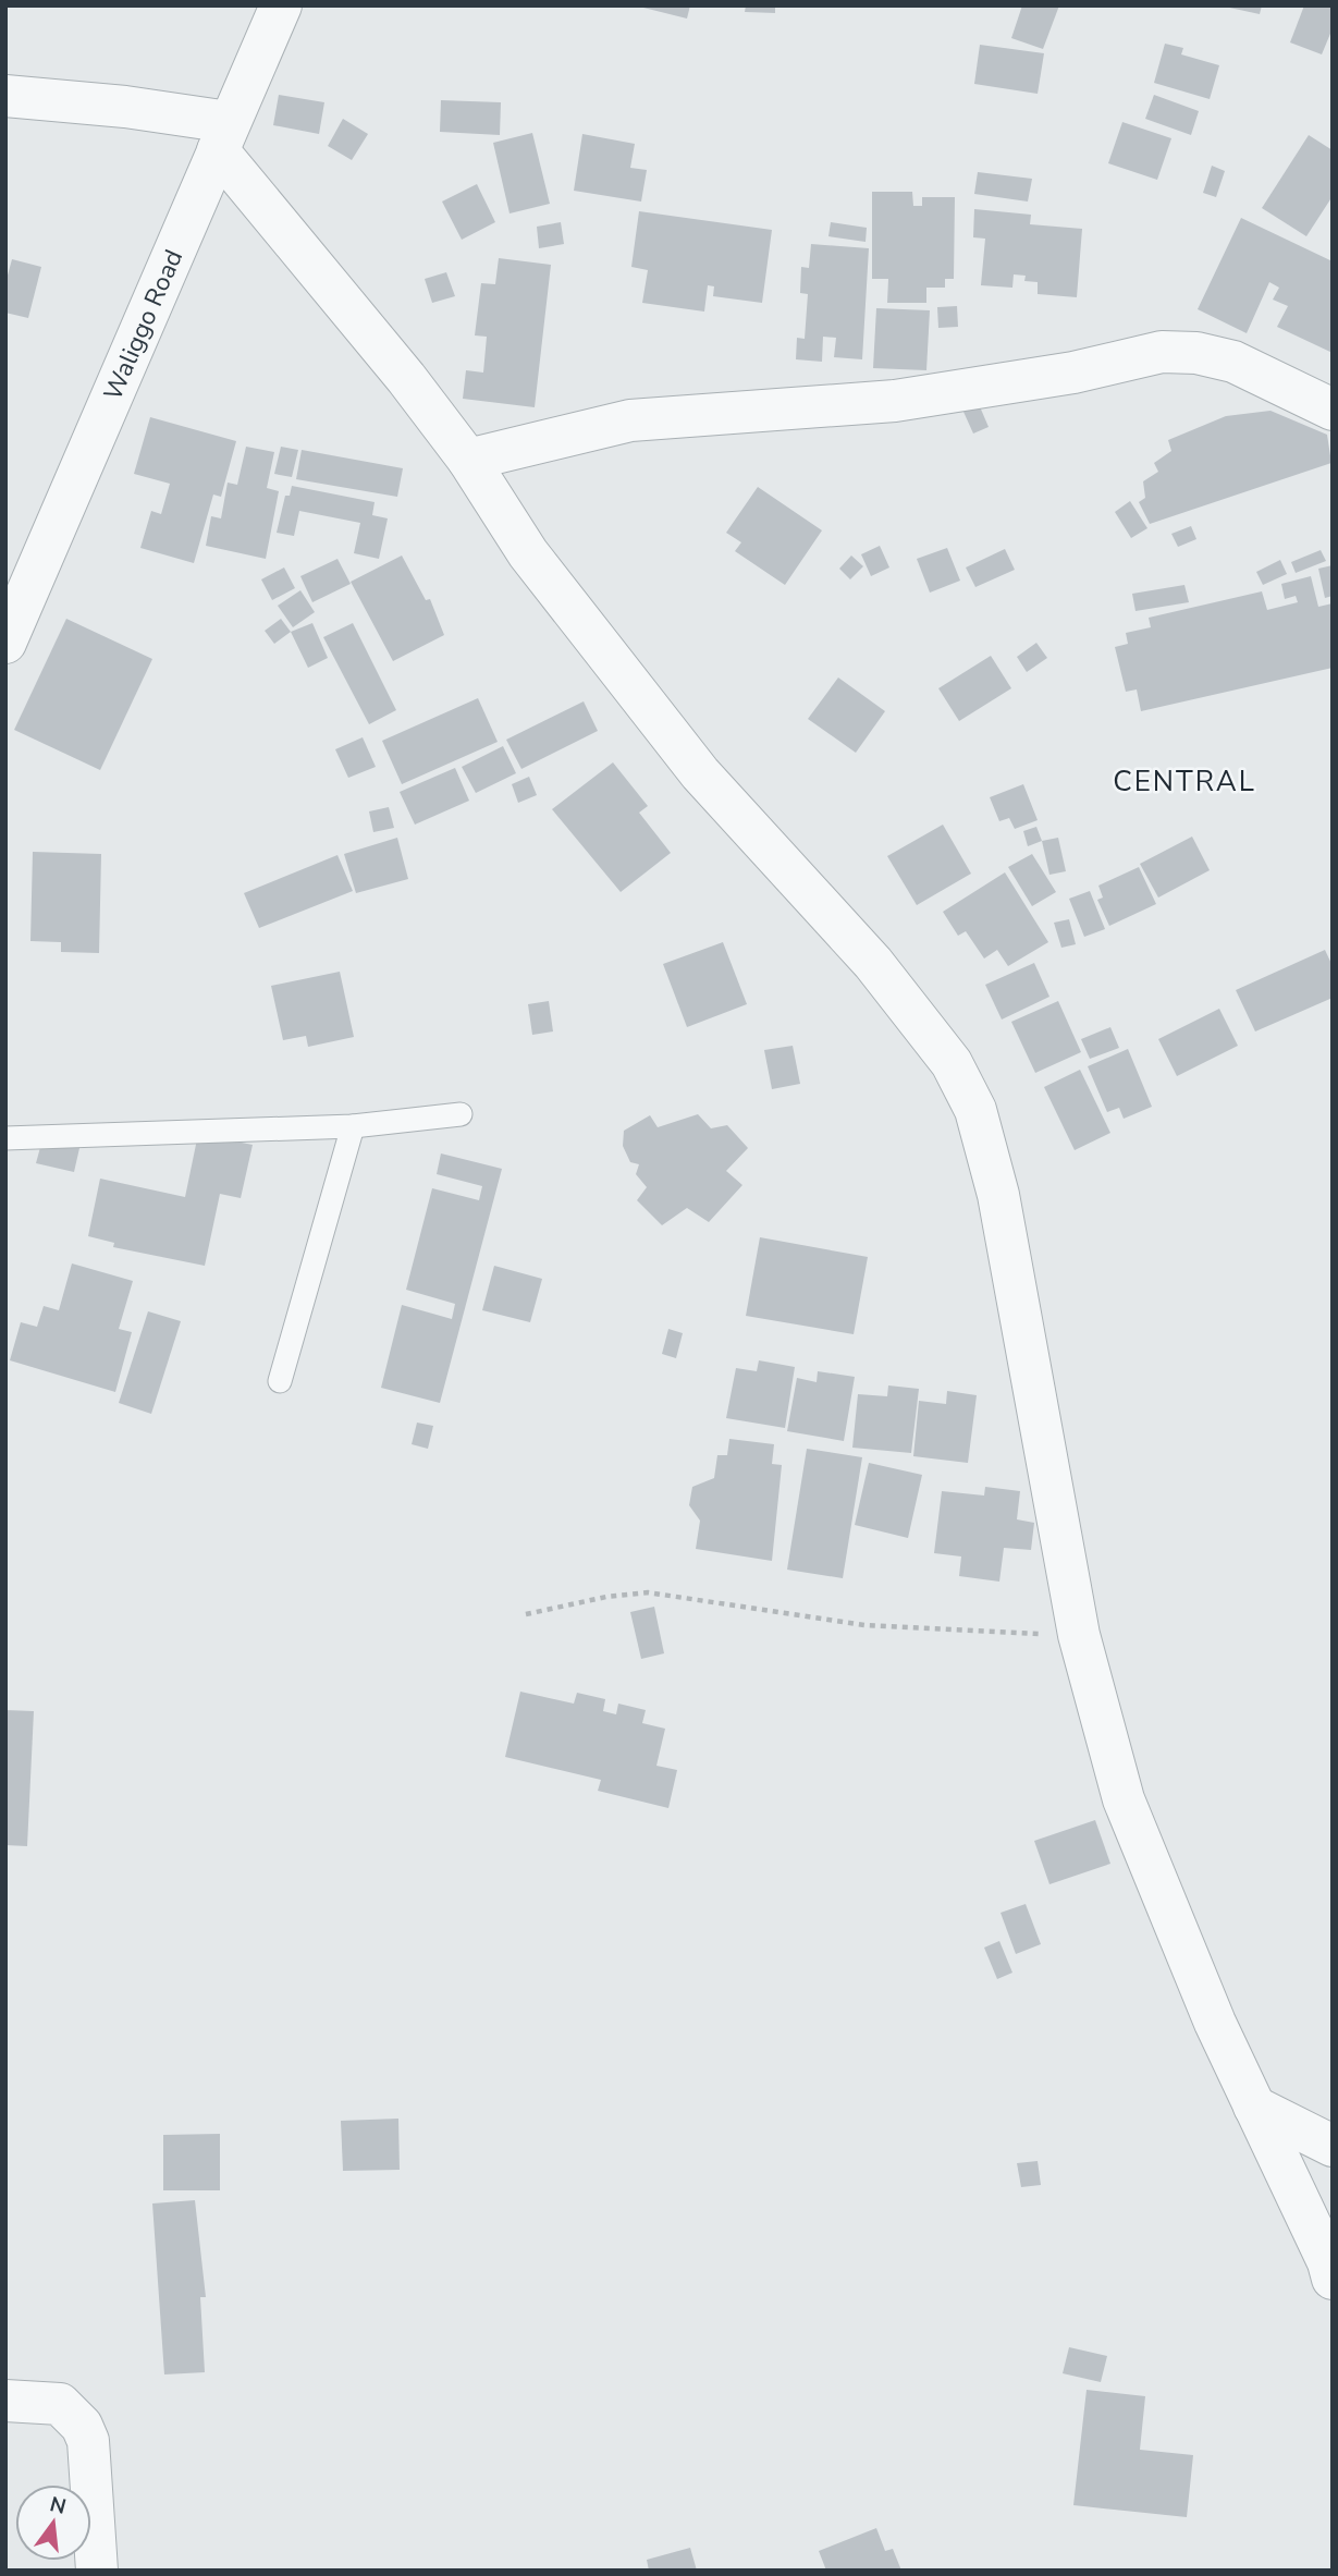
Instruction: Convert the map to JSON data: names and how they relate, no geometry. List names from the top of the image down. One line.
{"streets":{"street":["Waliggo Road"]},"districts":["CENTRAL"],"north":"top"}
